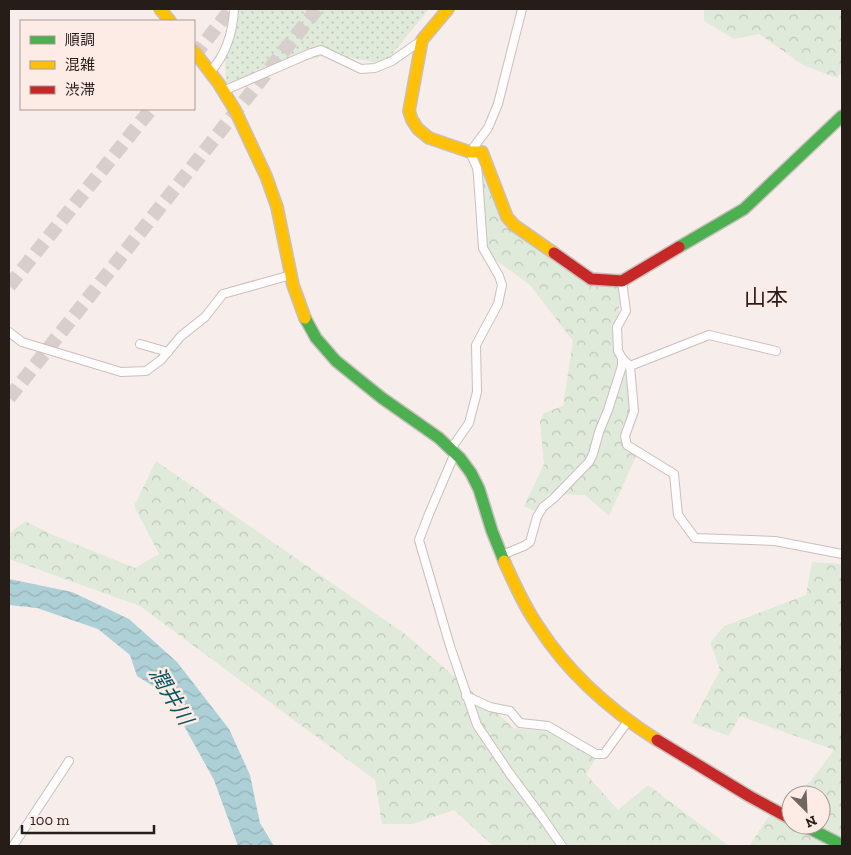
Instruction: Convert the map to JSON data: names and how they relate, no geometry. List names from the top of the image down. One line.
{"districts":["山本"],"water":["潤井川"],"legend":["順調","混雑","渋滞"],"scale_bar":"100 m","north":"bottom right"}
